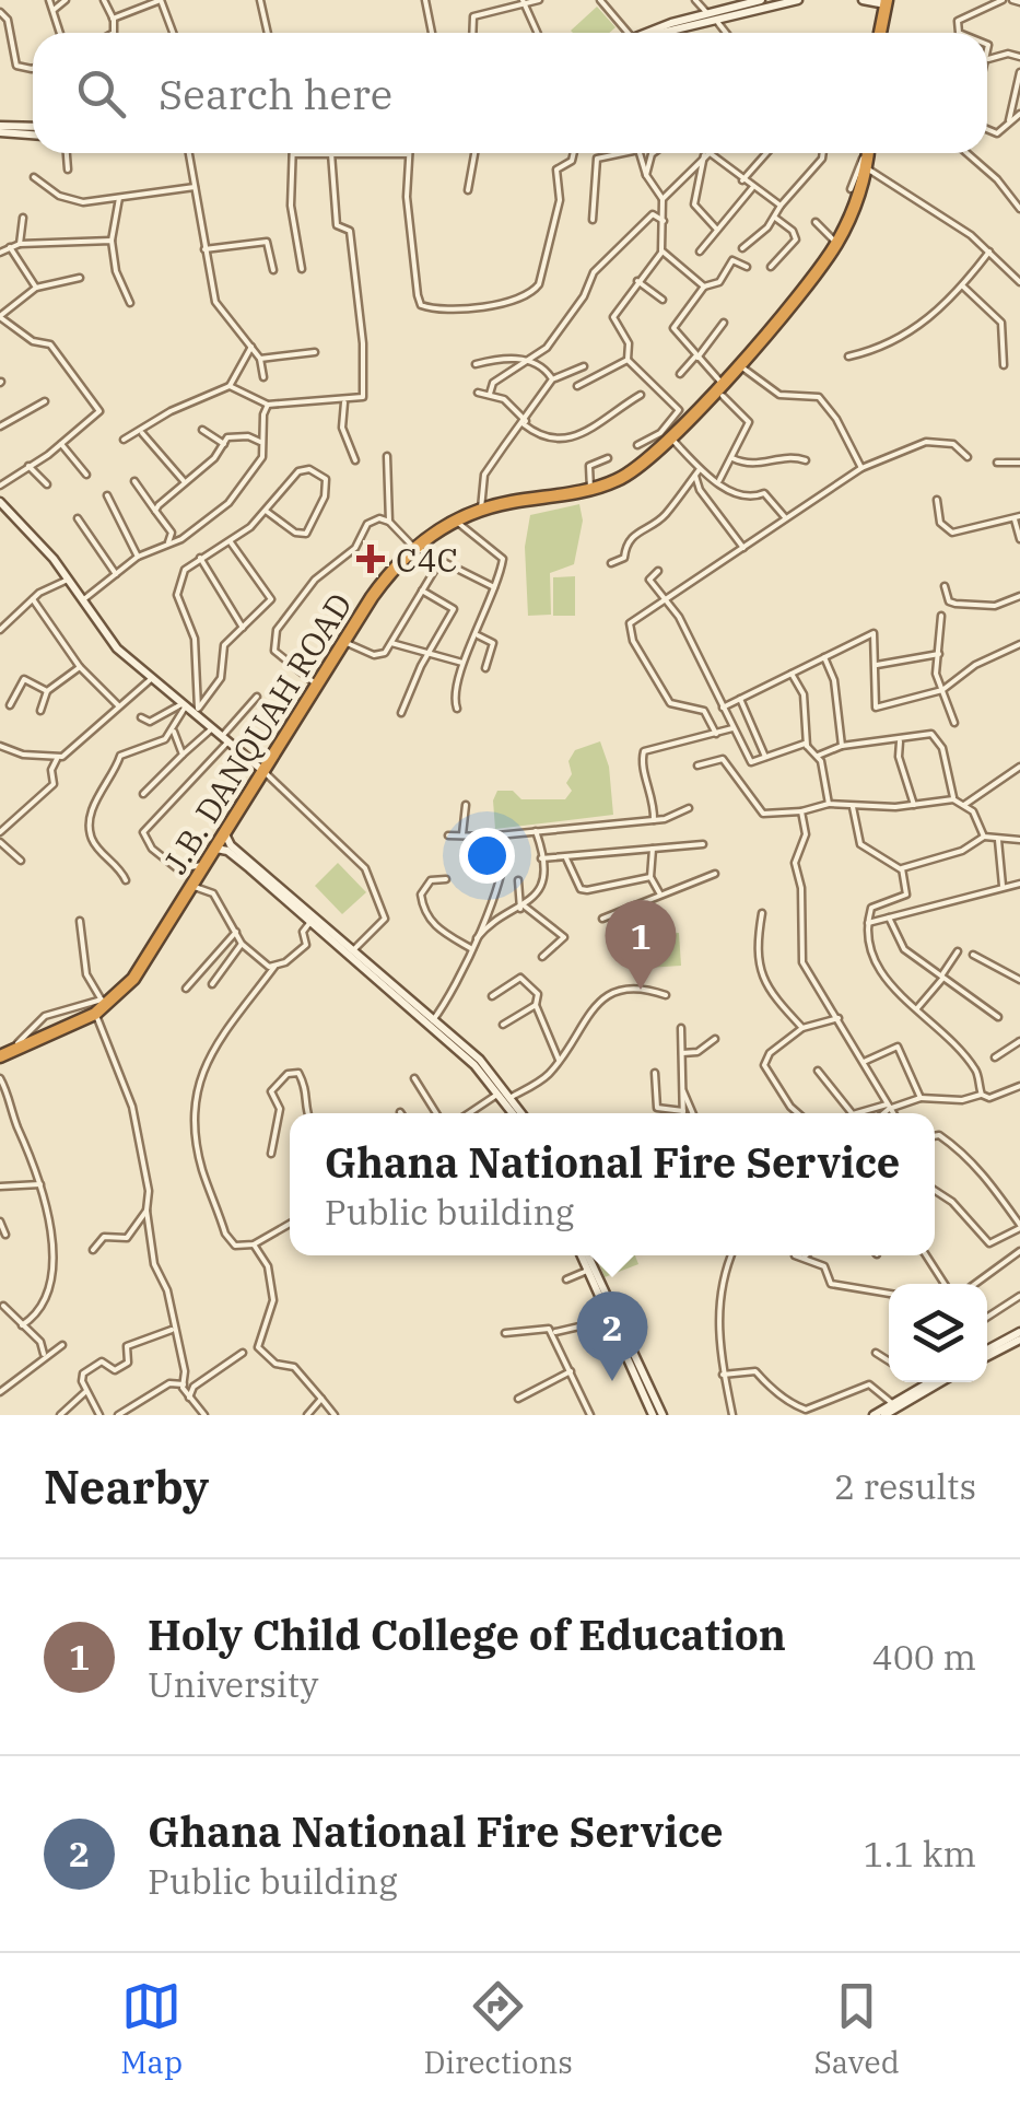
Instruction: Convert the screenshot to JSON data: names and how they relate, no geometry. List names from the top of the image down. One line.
{"streets":{"highway":["J.B. DANQUAH ROAD"]},"places":{"health":["C4C"]},"page":{"search":"Search here","pins":["1","2"],"popup":["Ghana National Fire Service","Public building"],"heading":["Nearby","2 results"],"list":[{"mark":"1","name":"Holy Child College of Education","note":"University","value":"400 m"},{"mark":"2","name":"Ghana National Fire Service","note":"Public building","value":"1.1 km"}],"nav":["Map","Directions","Saved"]}}
